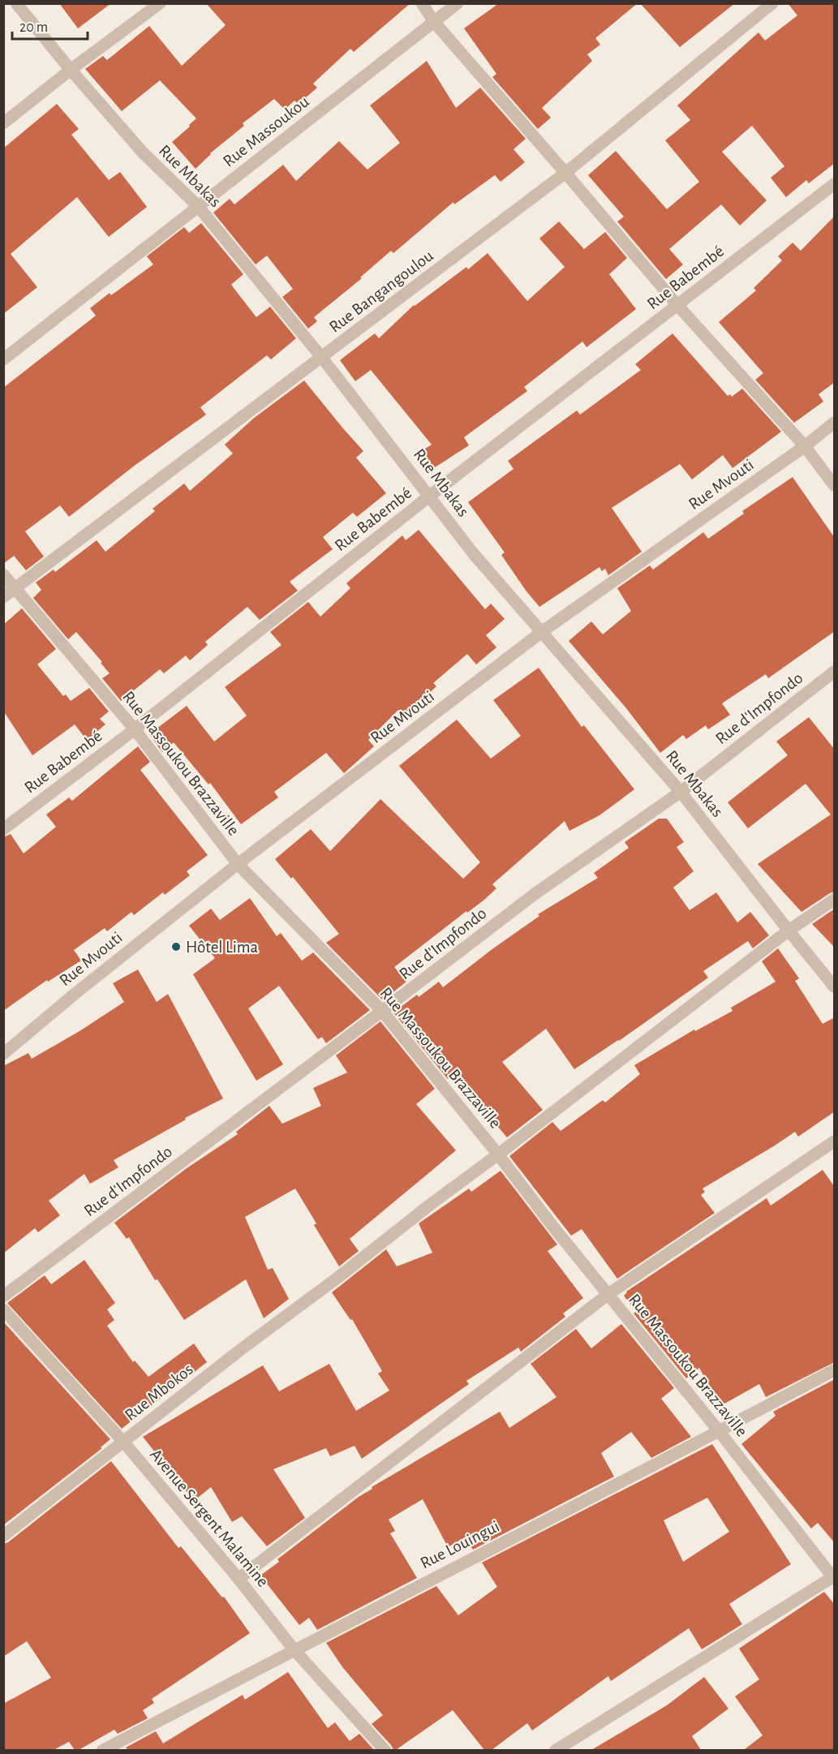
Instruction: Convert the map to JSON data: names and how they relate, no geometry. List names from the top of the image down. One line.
{"streets":{"street":["Rue Massoukou","Rue Mbakas","Rue Babembé","Rue Bangangoulou","Rue Mvouti","Rue d'Impfondo","Rue Massoukou Brazzaville","Rue Mbokos","Avenue Sergent Malamine","Rue Louingui"]},"crossings":[["Rue Massoukou","Rue Mbakas"],["Rue Mbakas","Rue Babembé"],["Rue Mbakas","Rue Bangangoulou"],["Rue Mbakas","Rue Mvouti"],["Rue Mbakas","Rue d'Impfondo"],["Rue Mbakas","Rue Mbokos"],["Rue Babembé","Rue Massoukou Brazzaville"],["Rue Bangangoulou","Rue Massoukou Brazzaville"],["Rue Mvouti","Rue Massoukou Brazzaville"],["Rue d'Impfondo","Rue Massoukou Brazzaville"],["Rue Massoukou Brazzaville","Rue Mbokos"],["Rue Massoukou Brazzaville","Rue Louingui"],["Rue Mbokos","Avenue Sergent Malamine"],["Avenue Sergent Malamine","Rue Louingui"]],"places":["Hôtel Lima"],"scale_bar":"20 m"}
